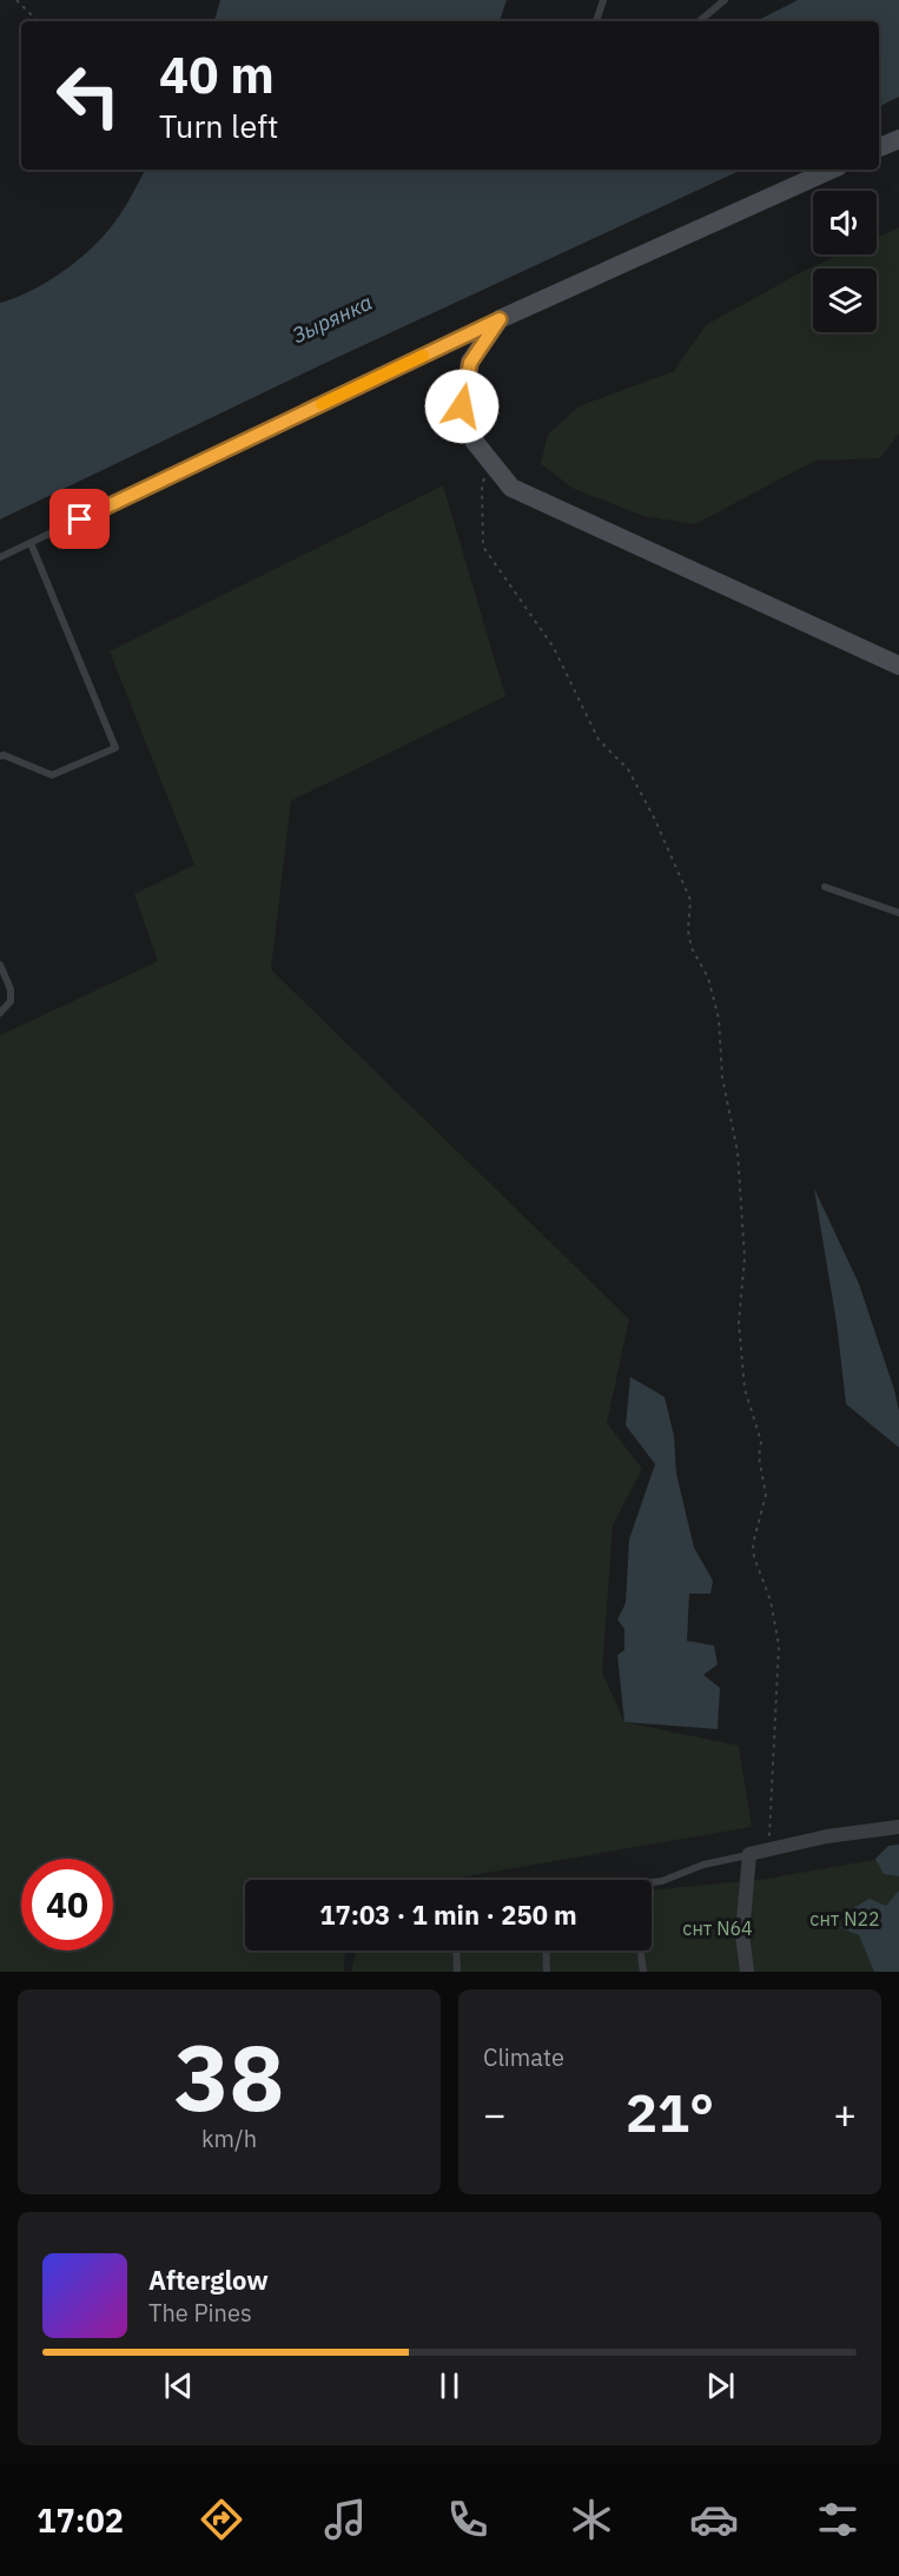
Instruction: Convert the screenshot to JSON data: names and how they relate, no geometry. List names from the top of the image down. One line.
{"water":["Зырянка"],"parks":["снт N22","снт N64"],"page":{"turn":["40 m","Turn left"],"limit":"40","trip":"17:03 · 1 min · 250 m","tile":[["38","km/h"],"Climate"],"heat":["−","21°","+"],"song":["Afterglow","The Pines"],"tabs":"17:02"}}
